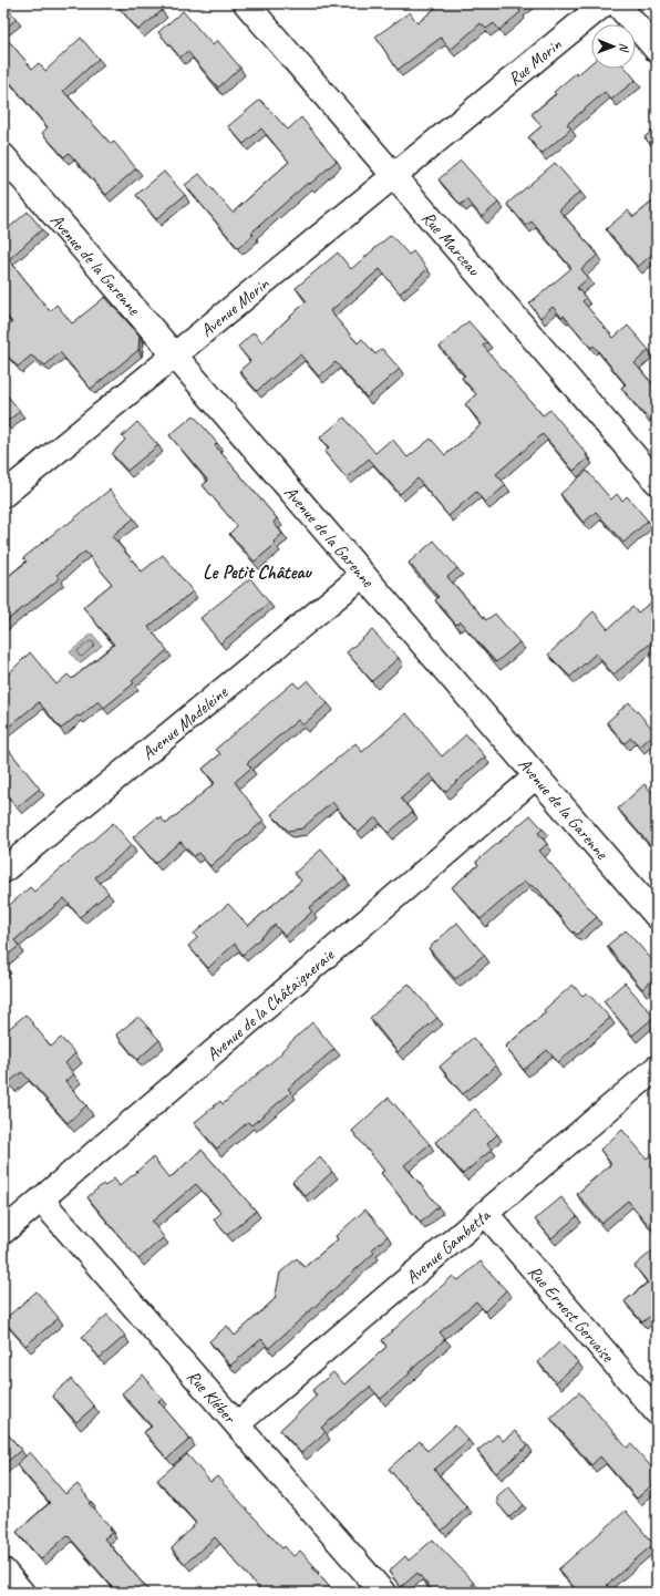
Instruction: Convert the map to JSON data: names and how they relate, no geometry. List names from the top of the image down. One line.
{"streets":{"street":["Rue Morin","Rue Marceau","Avenue de la Garenne","Avenue Morin","Avenue Madeleine","Avenue de la Châtaigneraie","Avenue Gambetta","Rue Ernest Gervaise","Rue Kléber"]},"crossings":[["Rue Morin","Avenue Morin"],["Rue Marceau","Avenue Morin"],["Avenue de la Garenne","Avenue Morin"],["Avenue de la Garenne","Avenue Madeleine"],["Avenue de la Garenne","Avenue de la Châtaigneraie"],["Avenue de la Châtaigneraie","Rue Kléber"],["Avenue Gambetta","Rue Ernest Gervaise"],["Avenue Gambetta","Rue Kléber"]],"districts":["Le Petit Château"],"north":"right"}
